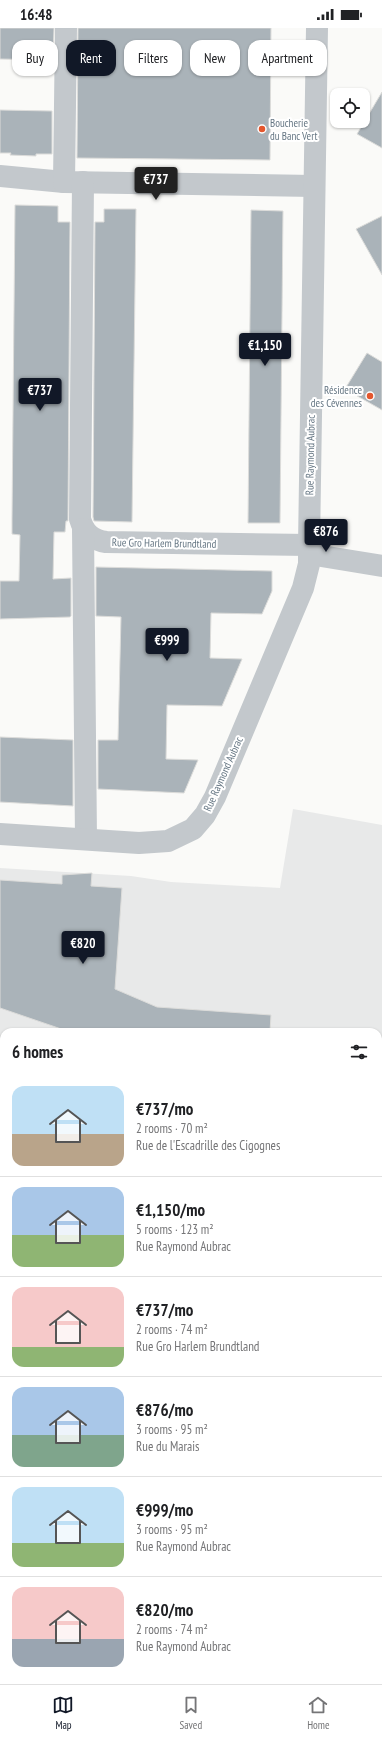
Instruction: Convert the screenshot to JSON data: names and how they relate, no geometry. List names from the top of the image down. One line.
{"streets":{"street":["Rue Raymond Aubrac","Rue Gro Harlem Brundtland"]},"crossings":[["Rue Raymond Aubrac","Rue Gro Harlem Brundtland"]],"places":["Boucherie du Banc Vert","Résidence des Cévennes"],"page":{"status":"16:48","chip":["Buy","Rent","Filters","New","Apartment"],"price":["€737","€1,150","€737","€876","€999","€820"],"heading":"6 homes","list":[{"name":"€737/mo","note":"2 rooms · 70 m² · Rue de l'Escadrille des Cigognes"},{"name":"€1,150/mo","note":"5 rooms · 123 m² · Rue Raymond Aubrac"},{"name":"€737/mo","note":"2 rooms · 74 m² · Rue Gro Harlem Brundtland"},{"name":"€876/mo","note":"3 rooms · 95 m² · Rue du Marais"},{"name":"€999/mo","note":"3 rooms · 95 m² · Rue Raymond Aubrac"},{"name":"€820/mo","note":"2 rooms · 74 m² · Rue Raymond Aubrac"}],"tabs":["Map","Saved","Home"]}}
